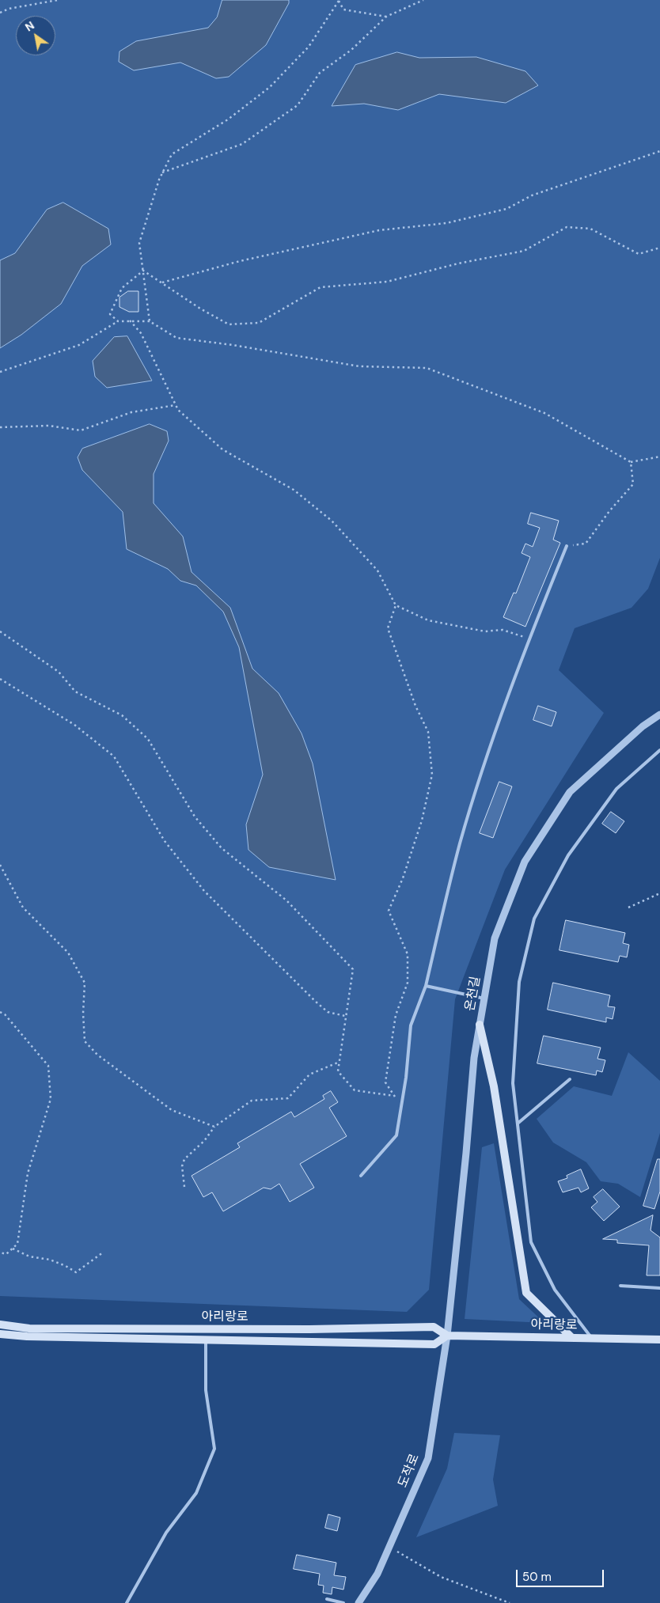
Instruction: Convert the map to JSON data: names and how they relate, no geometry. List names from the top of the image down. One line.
{"streets":{"main road":["아리랑로"],"street":["온천길","도작로"]},"crossings":[["온천길","아리랑로"],["온천길","도작로"],["아리랑로","도작로"]],"scale_bar":"50 m","north":"top left"}
